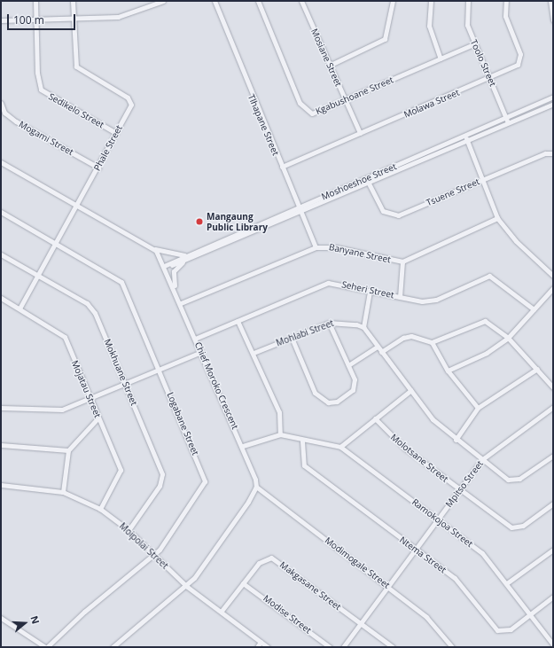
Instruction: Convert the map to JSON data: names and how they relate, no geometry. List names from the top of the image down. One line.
{"streets":{"street":["Mosiane Street","Toolo Street","Kgabushoane Street","Molawa Street","Sedikelo Street","Tlhapane Street","Mogami Street","Phale Street","Moshoeshoe Street","Tsuene Street","Banyane Street","Seheri Street","Mohlabi Street","Mokhuane Street","Chief Moroko Crescent","Mojatau Street","Logabane Street","Molotsane Street","Mpitso Street","Ramokojoa Street","Moipolai Street","Ntema Street","Modimogale Street","Makgasane Street","Modise Street"]},"crossings":[["Mosiane Street","Kgabushoane Street"],["Mosiane Street","Molawa Street"],["Toolo Street","Kgabushoane Street"],["Toolo Street","Molawa Street"],["Toolo Street","Moshoeshoe Street"],["Molawa Street","Tlhapane Street"],["Sedikelo Street","Phale Street"],["Tlhapane Street","Moshoeshoe Street"],["Tlhapane Street","Banyane Street"],["Mogami Street","Phale Street"],["Phale Street","Mokhuane Street"],["Phale Street","Chief Moroko Crescent"],["Phale Street","Mojatau Street"],["Phale Street","Logabane Street"],["Moshoeshoe Street","Tsuene Street"],["Moshoeshoe Street","Chief Moroko Crescent"],["Banyane Street","Chief Moroko Crescent"],["Seheri Street","Chief Moroko Crescent"],["Mokhuane Street","Moipolai Street"],["Chief Moroko Crescent","Modimogale Street"],["Mojatau Street","Moipolai Street"],["Logabane Street","Moipolai Street"],["Molotsane Street","Mpitso Street"],["Mpitso Street","Ramokojoa Street"],["Mpitso Street","Ntema Street"],["Mpitso Street","Modimogale Street"],["Mpitso Street","Makgasane Street"],["Ramokojoa Street","Ntema Street"],["Moipolai Street","Makgasane Street"],["Makgasane Street","Modise Street"]],"places":["Mangaung Public Library"],"scale_bar":"100 m","north":"right"}
